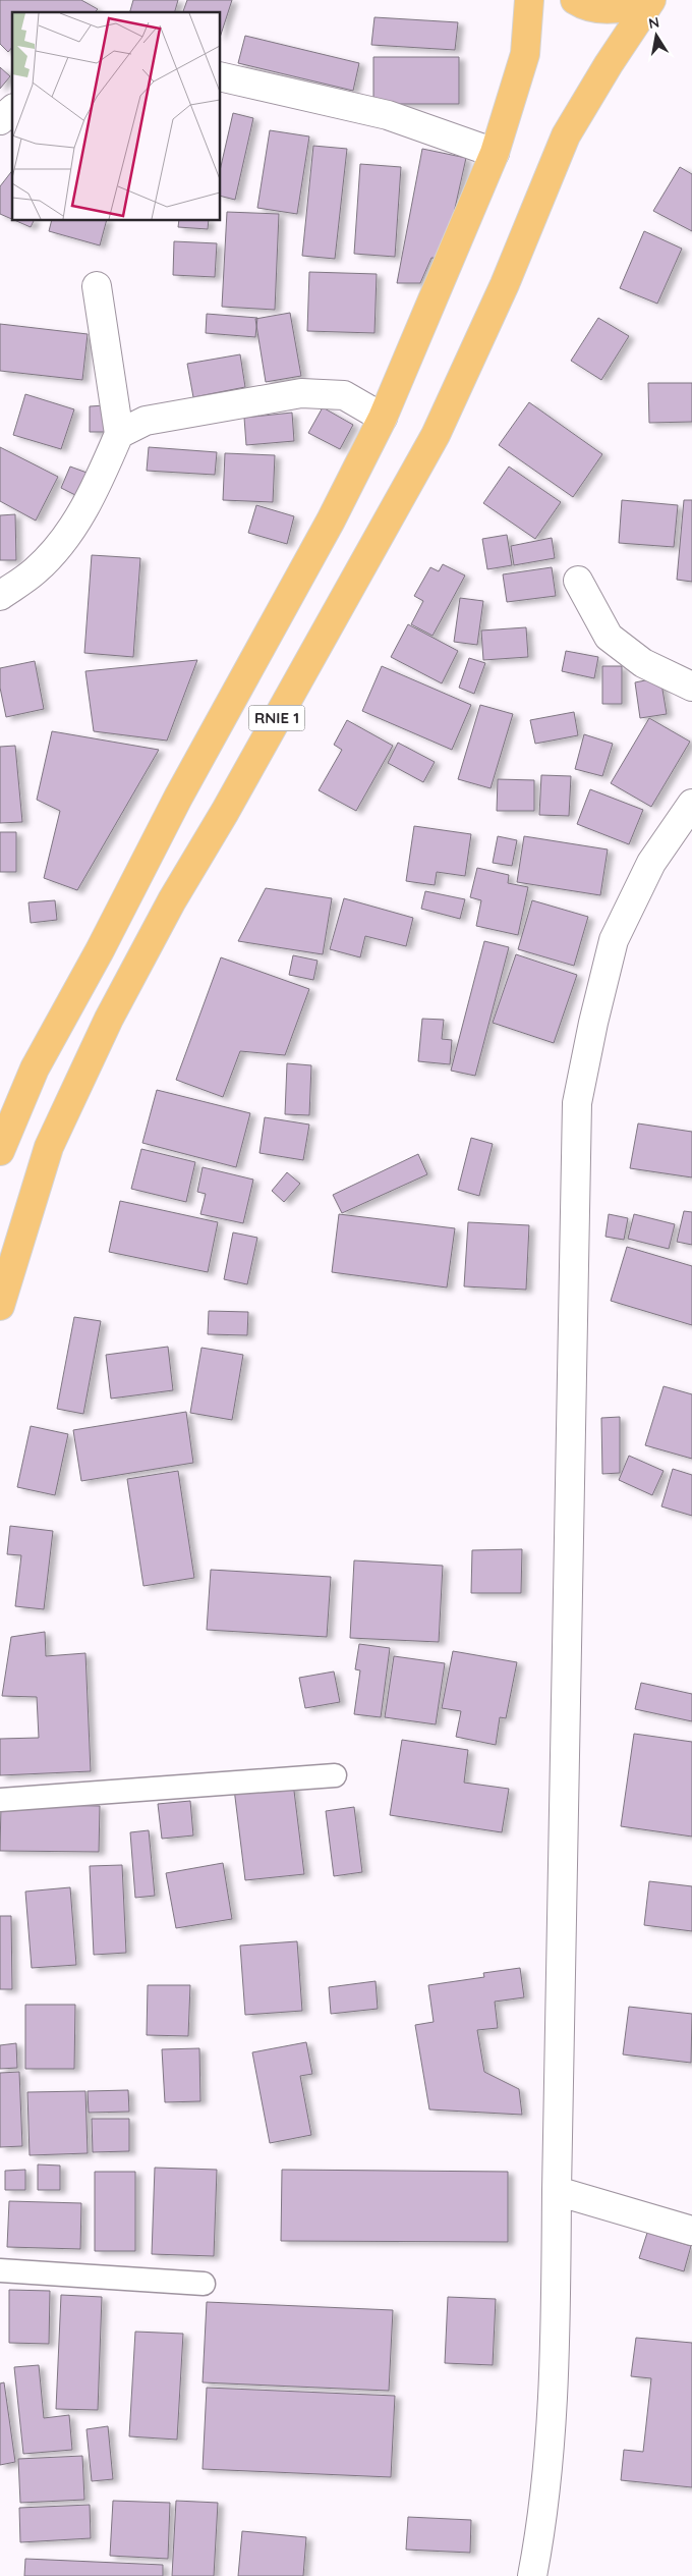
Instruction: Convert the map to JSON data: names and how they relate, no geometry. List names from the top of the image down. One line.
{"streets":{"highway":["RNIE 1"]},"north":"top"}
